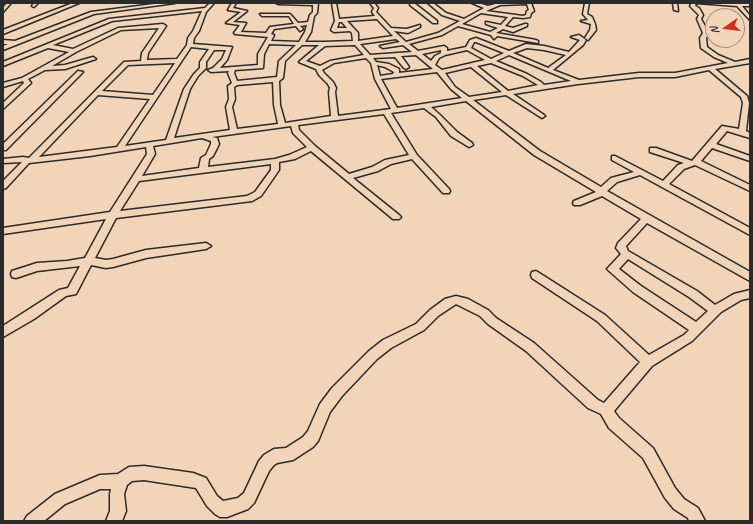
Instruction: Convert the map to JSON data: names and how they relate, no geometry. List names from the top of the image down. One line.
{"north":"left"}
